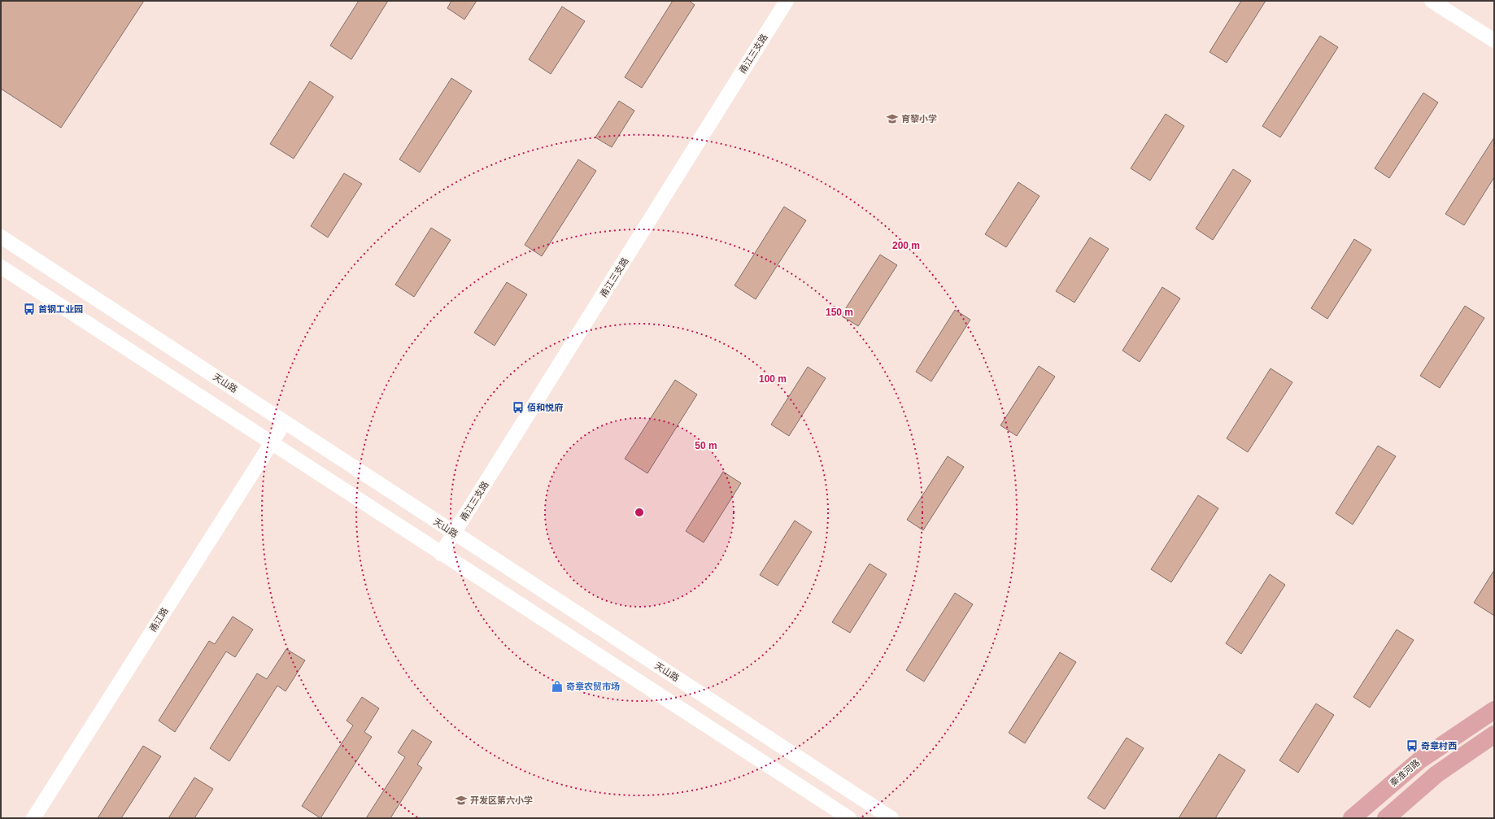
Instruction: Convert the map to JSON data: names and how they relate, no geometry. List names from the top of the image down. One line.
{"streets":{"main road":["秦淮河路"],"street":["甬江三支路","天山路","甬江路"]},"crossings":[["甬江三支路","天山路"],["天山路","甬江路"]],"places":{"school or university":["育黎小学","开发区第六小学"],"bus stop":["首钢工业园","佰和悦府","奇章村西"],"shop":["奇章农贸市场"]},"rings":["200 m","150 m","100 m","50 m"]}
